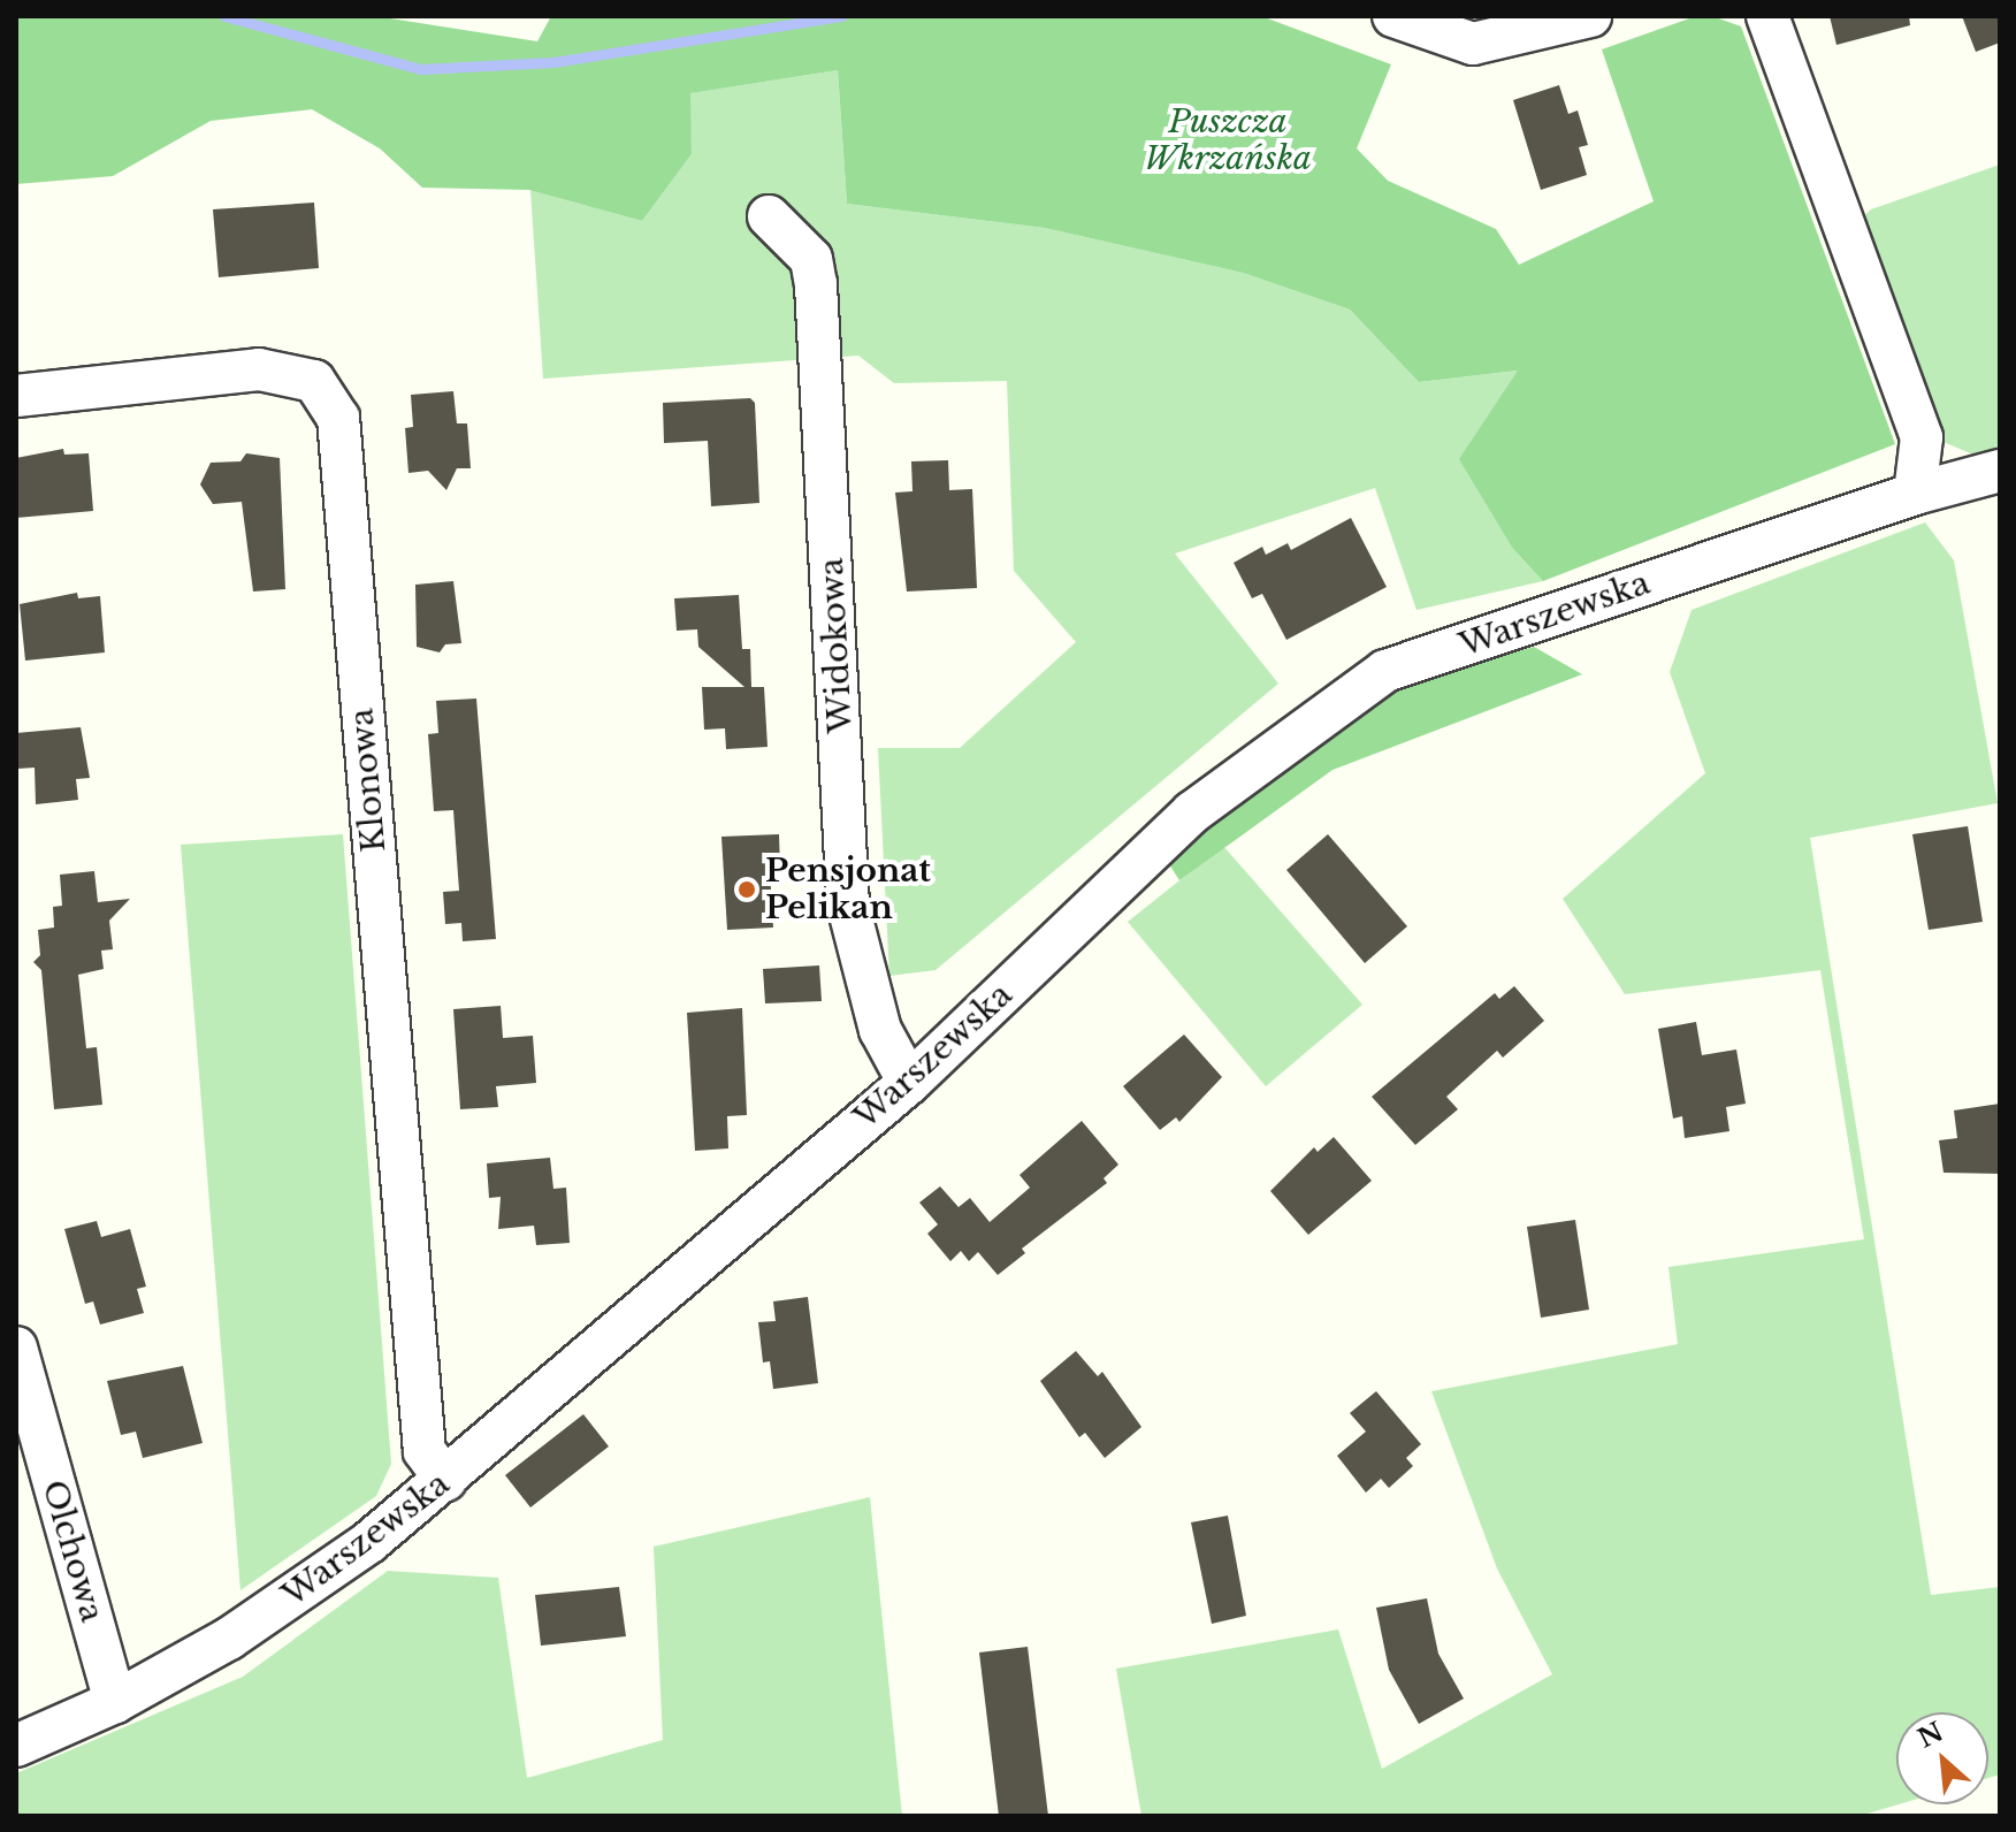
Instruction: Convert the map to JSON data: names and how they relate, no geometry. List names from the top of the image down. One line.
{"streets":{"street":["Warszewska","Widokowa","Klonowa","Olchowa"]},"crossings":[["Warszewska","Widokowa"],["Warszewska","Klonowa"],["Warszewska","Olchowa"]],"parks":["Puszcza Wkrzańska"],"places":["Pensjonat Pelikan"],"north":"top left"}
